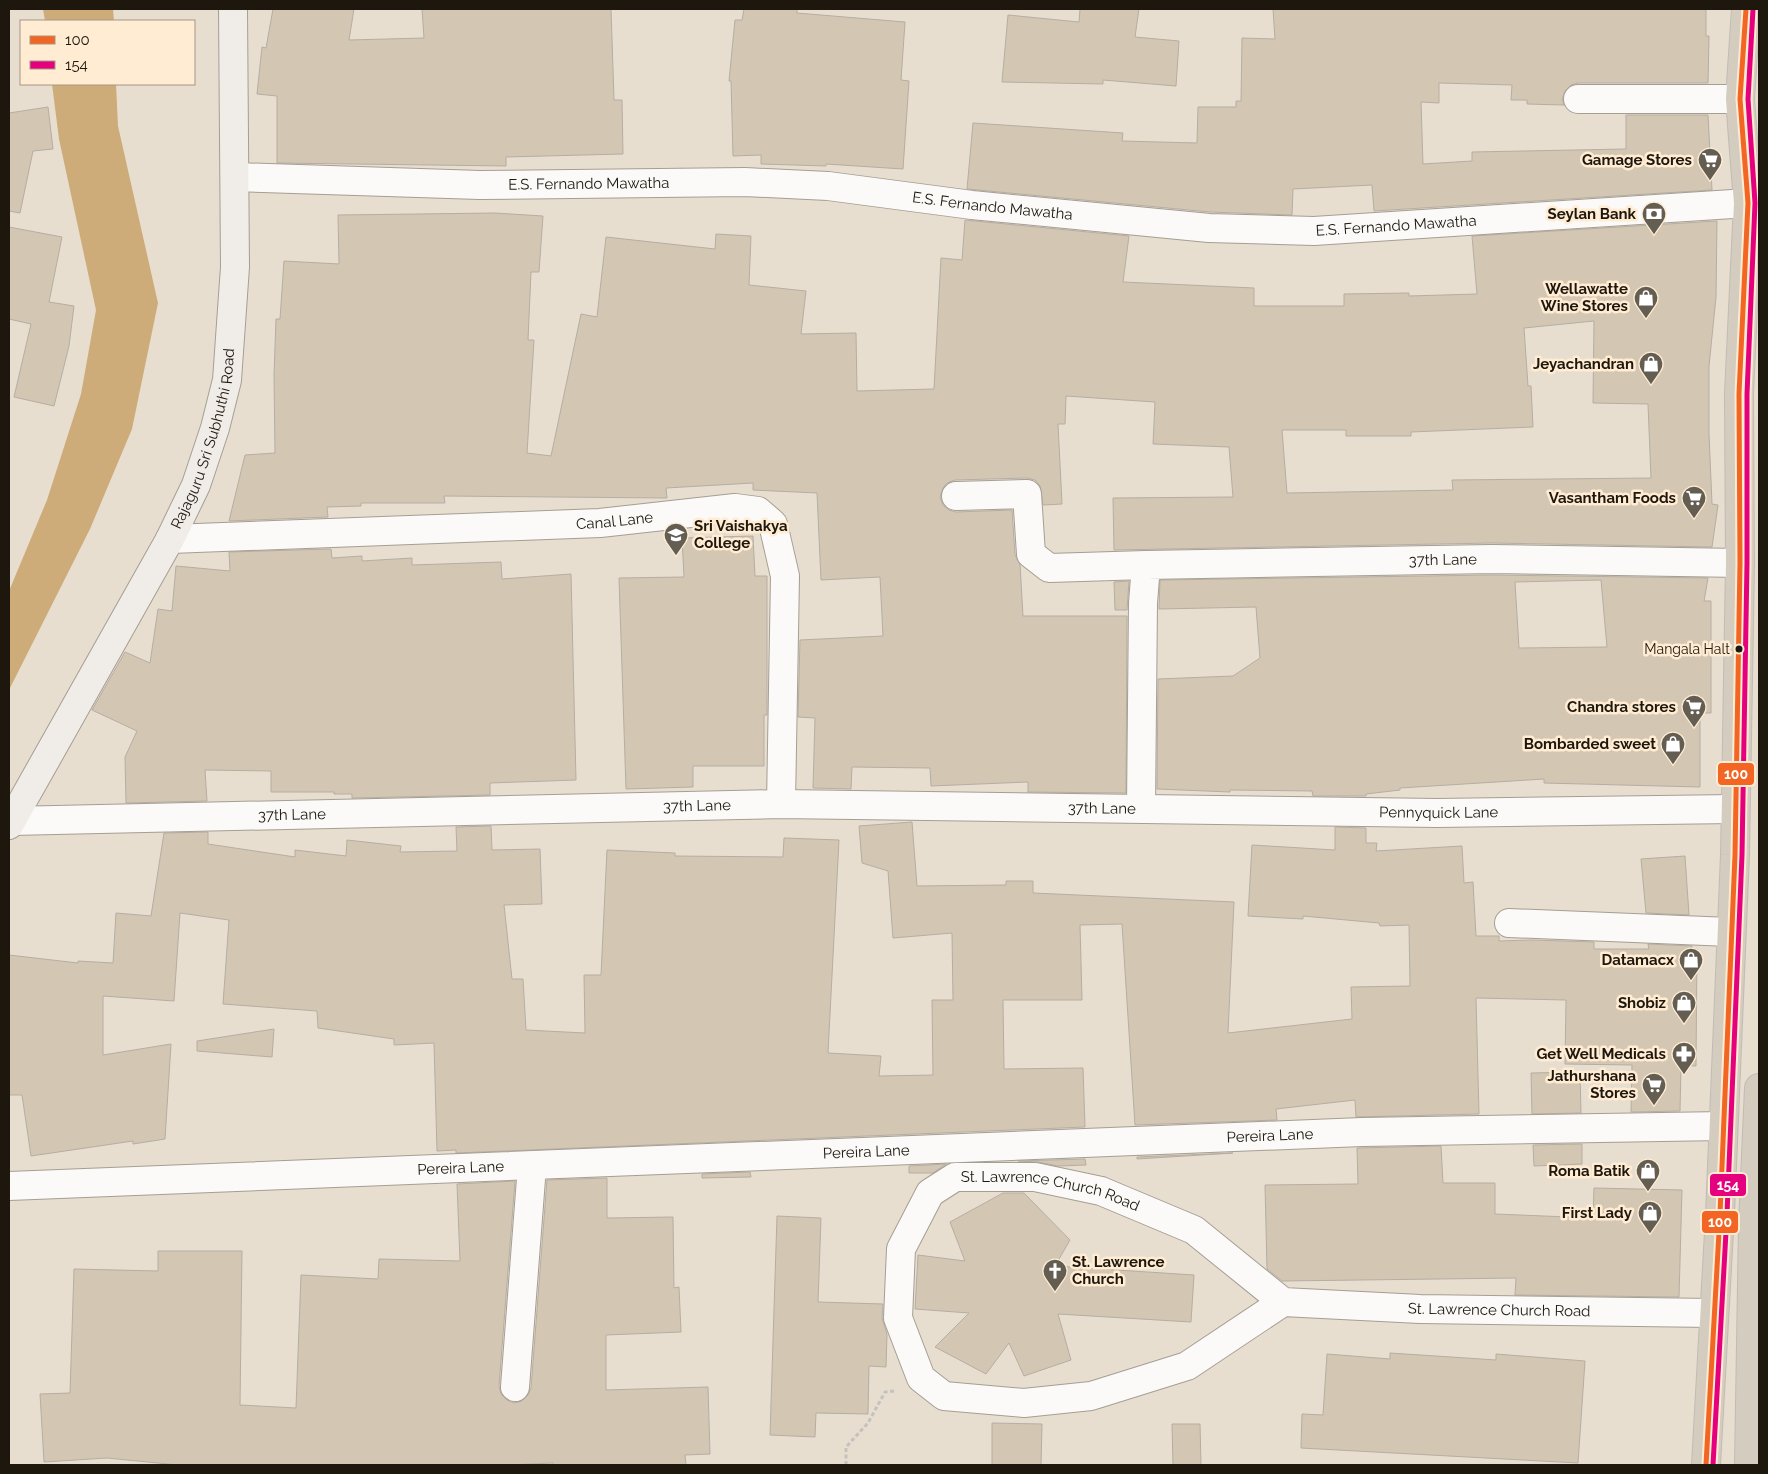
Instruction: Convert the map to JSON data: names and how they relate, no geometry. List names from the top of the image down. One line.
{"streets":{"street":["E.S. Fernando Mawatha","Rajaguru Sri Subhuthi Road","Canal Lane","37th Lane","Pennyquick Lane","Pereira Lane","St. Lawrence Church Road"]},"crossings":[["E.S. Fernando Mawatha","Rajaguru Sri Subhuthi Road"],["Rajaguru Sri Subhuthi Road","Canal Lane"],["Rajaguru Sri Subhuthi Road","37th Lane"],["Canal Lane","37th Lane"],["37th Lane","Pennyquick Lane"]],"places":{"supermarket":["Gamage Stores","Vasantham Foods","Chandra stores","Jathurshana Stores"],"bank":["Seylan Bank"],"shop":["Wellawatte Wine Stores","Jeyachandran","Bombarded sweet","Datamacx","Shobiz","Roma Batik","First Lady"],"school or university":["Sri Vaishakya College"],"other":["Mangala Halt"],"pharmacy":["Get Well Medicals"],"church":["St. Lawrence Church"]},"lines":["transit line 100","transit line 154"],"legend":["100","154"]}
